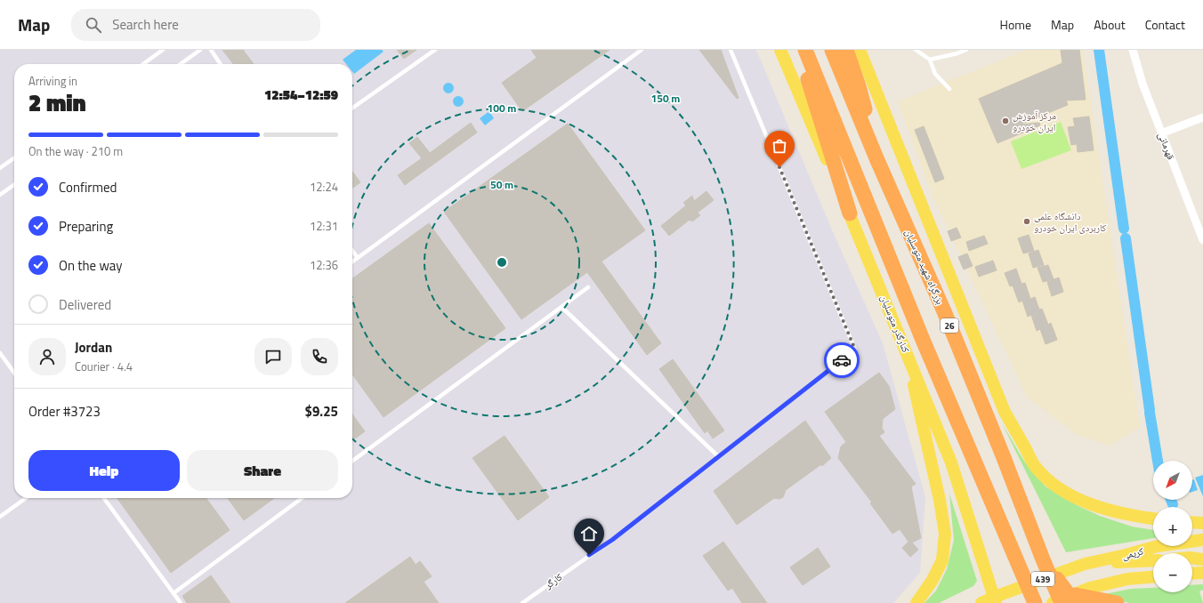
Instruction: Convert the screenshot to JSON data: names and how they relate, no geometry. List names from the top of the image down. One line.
{"streets":{"highway":["بزرگراه شهید متوسلیان","26"],"main road":["کنارگذر متوسلیان","کریمی","439"],"street":["قهرمانی"],"lane":["کارگر"]},"crossings":[["کنارگذر متوسلیان","439"],["کریمی","439"]],"places":["مرکز آموزش ایران خودرو","دانشگاه علمی کاربردی ایران خودرو"],"north":"bottom left","page":{"header":"Map","search":"Search here","nav":["Home","Map","About","Contact"],"heading":["2 min","Arriving in","12:54–12:59"],"panel":["Jordan","Courier · 4.4","Order #3723","$9.25"],"bar":"On the way · 210 m","list":[["Confirmed","12:24"],["Preparing","12:31"],["On the way","12:36"],"Delivered"],"buttons":["Help","Share"],"map_buttons":["+","−"]},"rings":["150 m","100 m","50 m"]}
